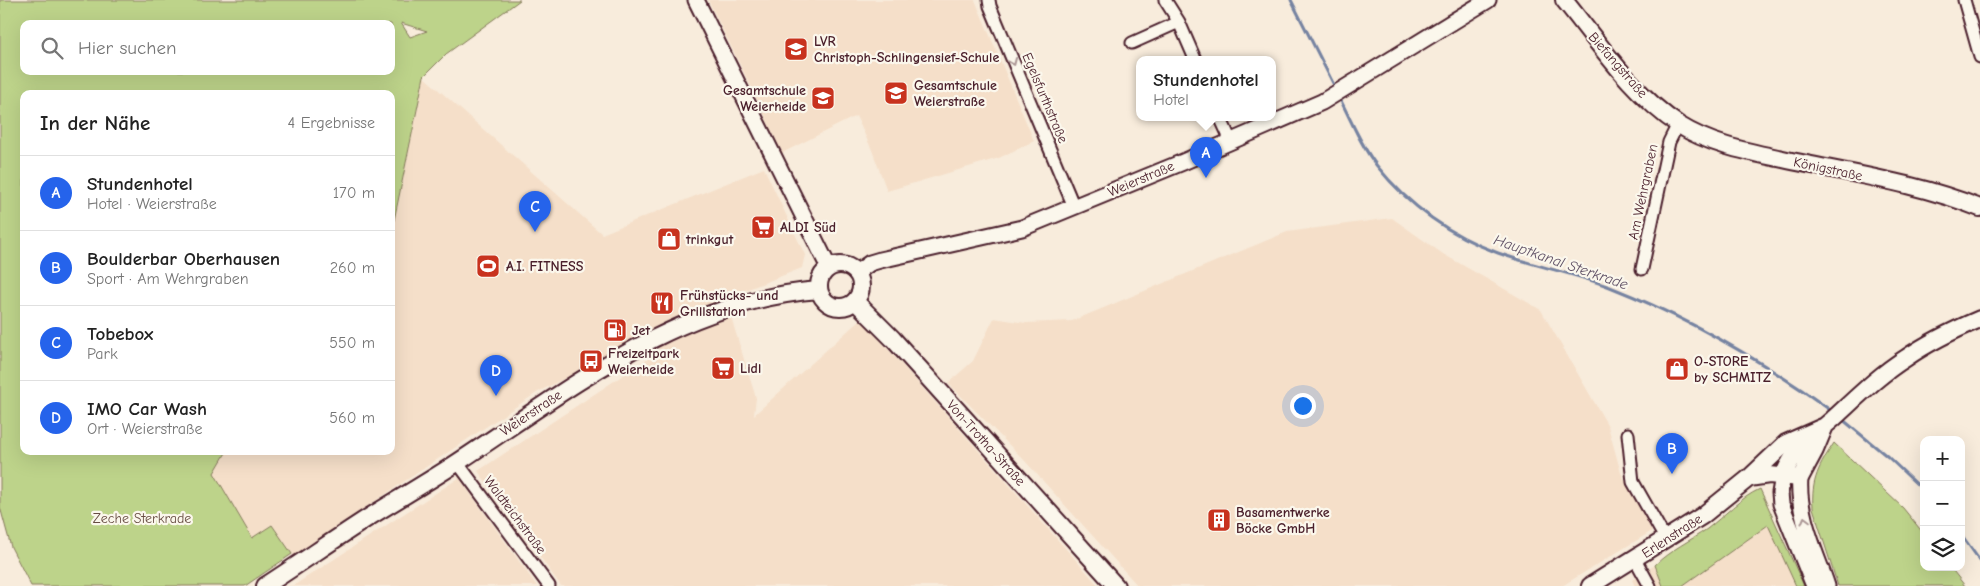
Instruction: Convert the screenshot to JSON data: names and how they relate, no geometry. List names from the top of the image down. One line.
{"streets":{"main road":["Biefangstraße","Königstraße","Weierstraße","Von-Trotha-Straße","Erlenstraße"],"street":["Egelsfurthstraße","Am Wehrgraben","Waldteichstraße"]},"crossings":[["Biefangstraße","Königstraße"],["Biefangstraße","Am Wehrgraben"],["Egelsfurthstraße","Weierstraße"],["Königstraße","Am Wehrgraben"],["Weierstraße","Von-Trotha-Straße"],["Weierstraße","Waldteichstraße"]],"one_way":["Egelsfurthstraße"],"water":["Hauptkanal Sterkrade"],"parks":["Zeche Sterkrade"],"places":{"school or university":["LVR Christoph-Schlingensief-Schule","Gesamtschule Weierstraße","Gesamtschule Weierheide"],"supermarket":["ALDI Süd","Lidl"],"shop":["trinkgut","O-STORE by SCHMITZ"],"sports":["A.I. FITNESS"],"restaurant":["Frühstücks- und Grillstation"],"fuel station":["Jet"],"bus stop":["Freizeitpark Weierheide"],"building":["Basamentwerke Böcke GmbH"]},"page":{"search":"Hier suchen","popup":["Stundenhotel","Hotel"],"heading":["In der Nähe","4 Ergebnisse"],"pins":["A","C","D","B"],"list":[{"mark":"A","name":"Stundenhotel","note":"Hotel · Weierstraße","value":"170 m"},{"mark":"B","name":"Boulderbar Oberhausen","note":"Sport · Am Wehrgraben","value":"260 m"},{"mark":"C","name":"Tobebox","note":"Park","value":"550 m"},{"mark":"D","name":"IMO Car Wash","note":"Ort · Weierstraße","value":"560 m"}],"map_buttons":["+","−"]}}
